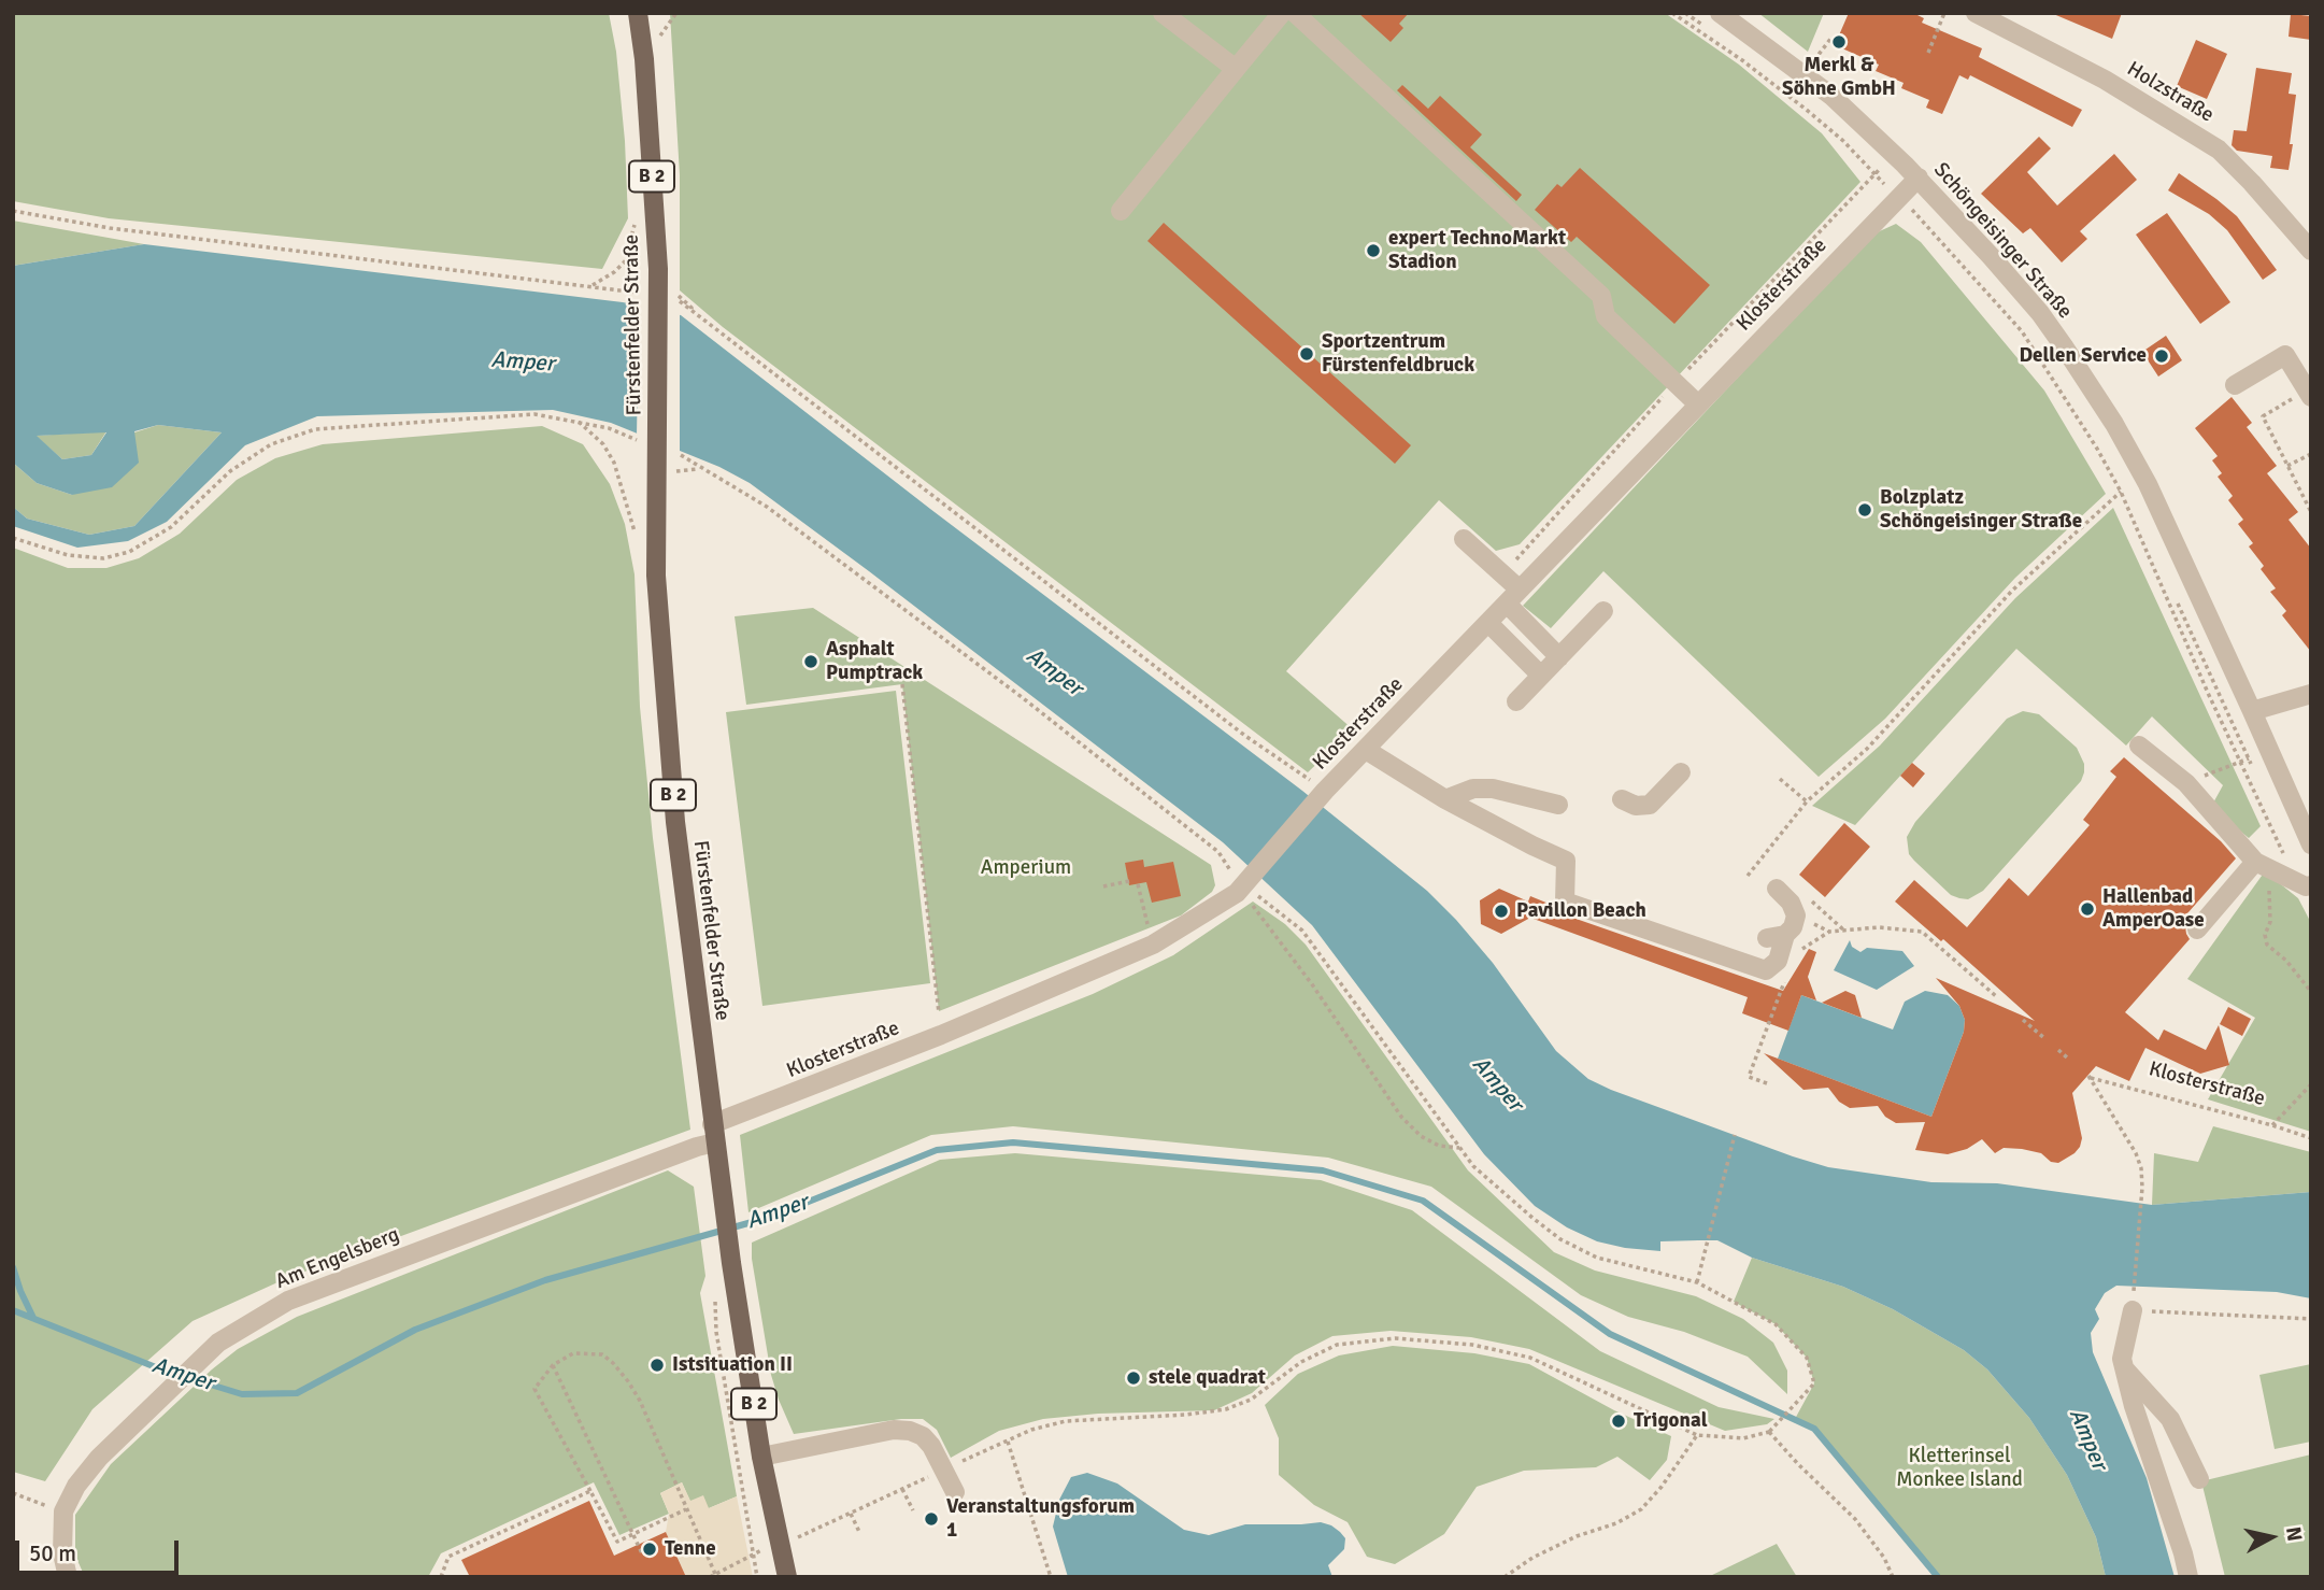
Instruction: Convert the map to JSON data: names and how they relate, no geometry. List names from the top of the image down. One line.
{"streets":{"main road":["B 2","Fürstenfelder Straße"],"street":["Holzstraße","Schöngeisinger Straße","Klosterstraße","Am Engelsberg"]},"crossings":[["Schöngeisinger Straße","Klosterstraße"],["Klosterstraße","Fürstenfelder Straße"],["Klosterstraße","Am Engelsberg"],["Fürstenfelder Straße","Am Engelsberg"]],"water":["Amper"],"parks":["Amperium","Kletterinsel Monkee Island"],"places":["Merkl & Söhne GmbH","expert TechnoMarkt Stadion","Sportzentrum Fürstenfeldbruck","Dellen Service","Bolzplatz Schöngeisinger Straße","Asphalt Pumptrack","Hallenbad AmperOase","Pavillon Beach","Istsituation II","stele quadrat","Trigonal","Veranstaltungsforum 1","Tenne"],"scale_bar":"50 m","north":"right"}
